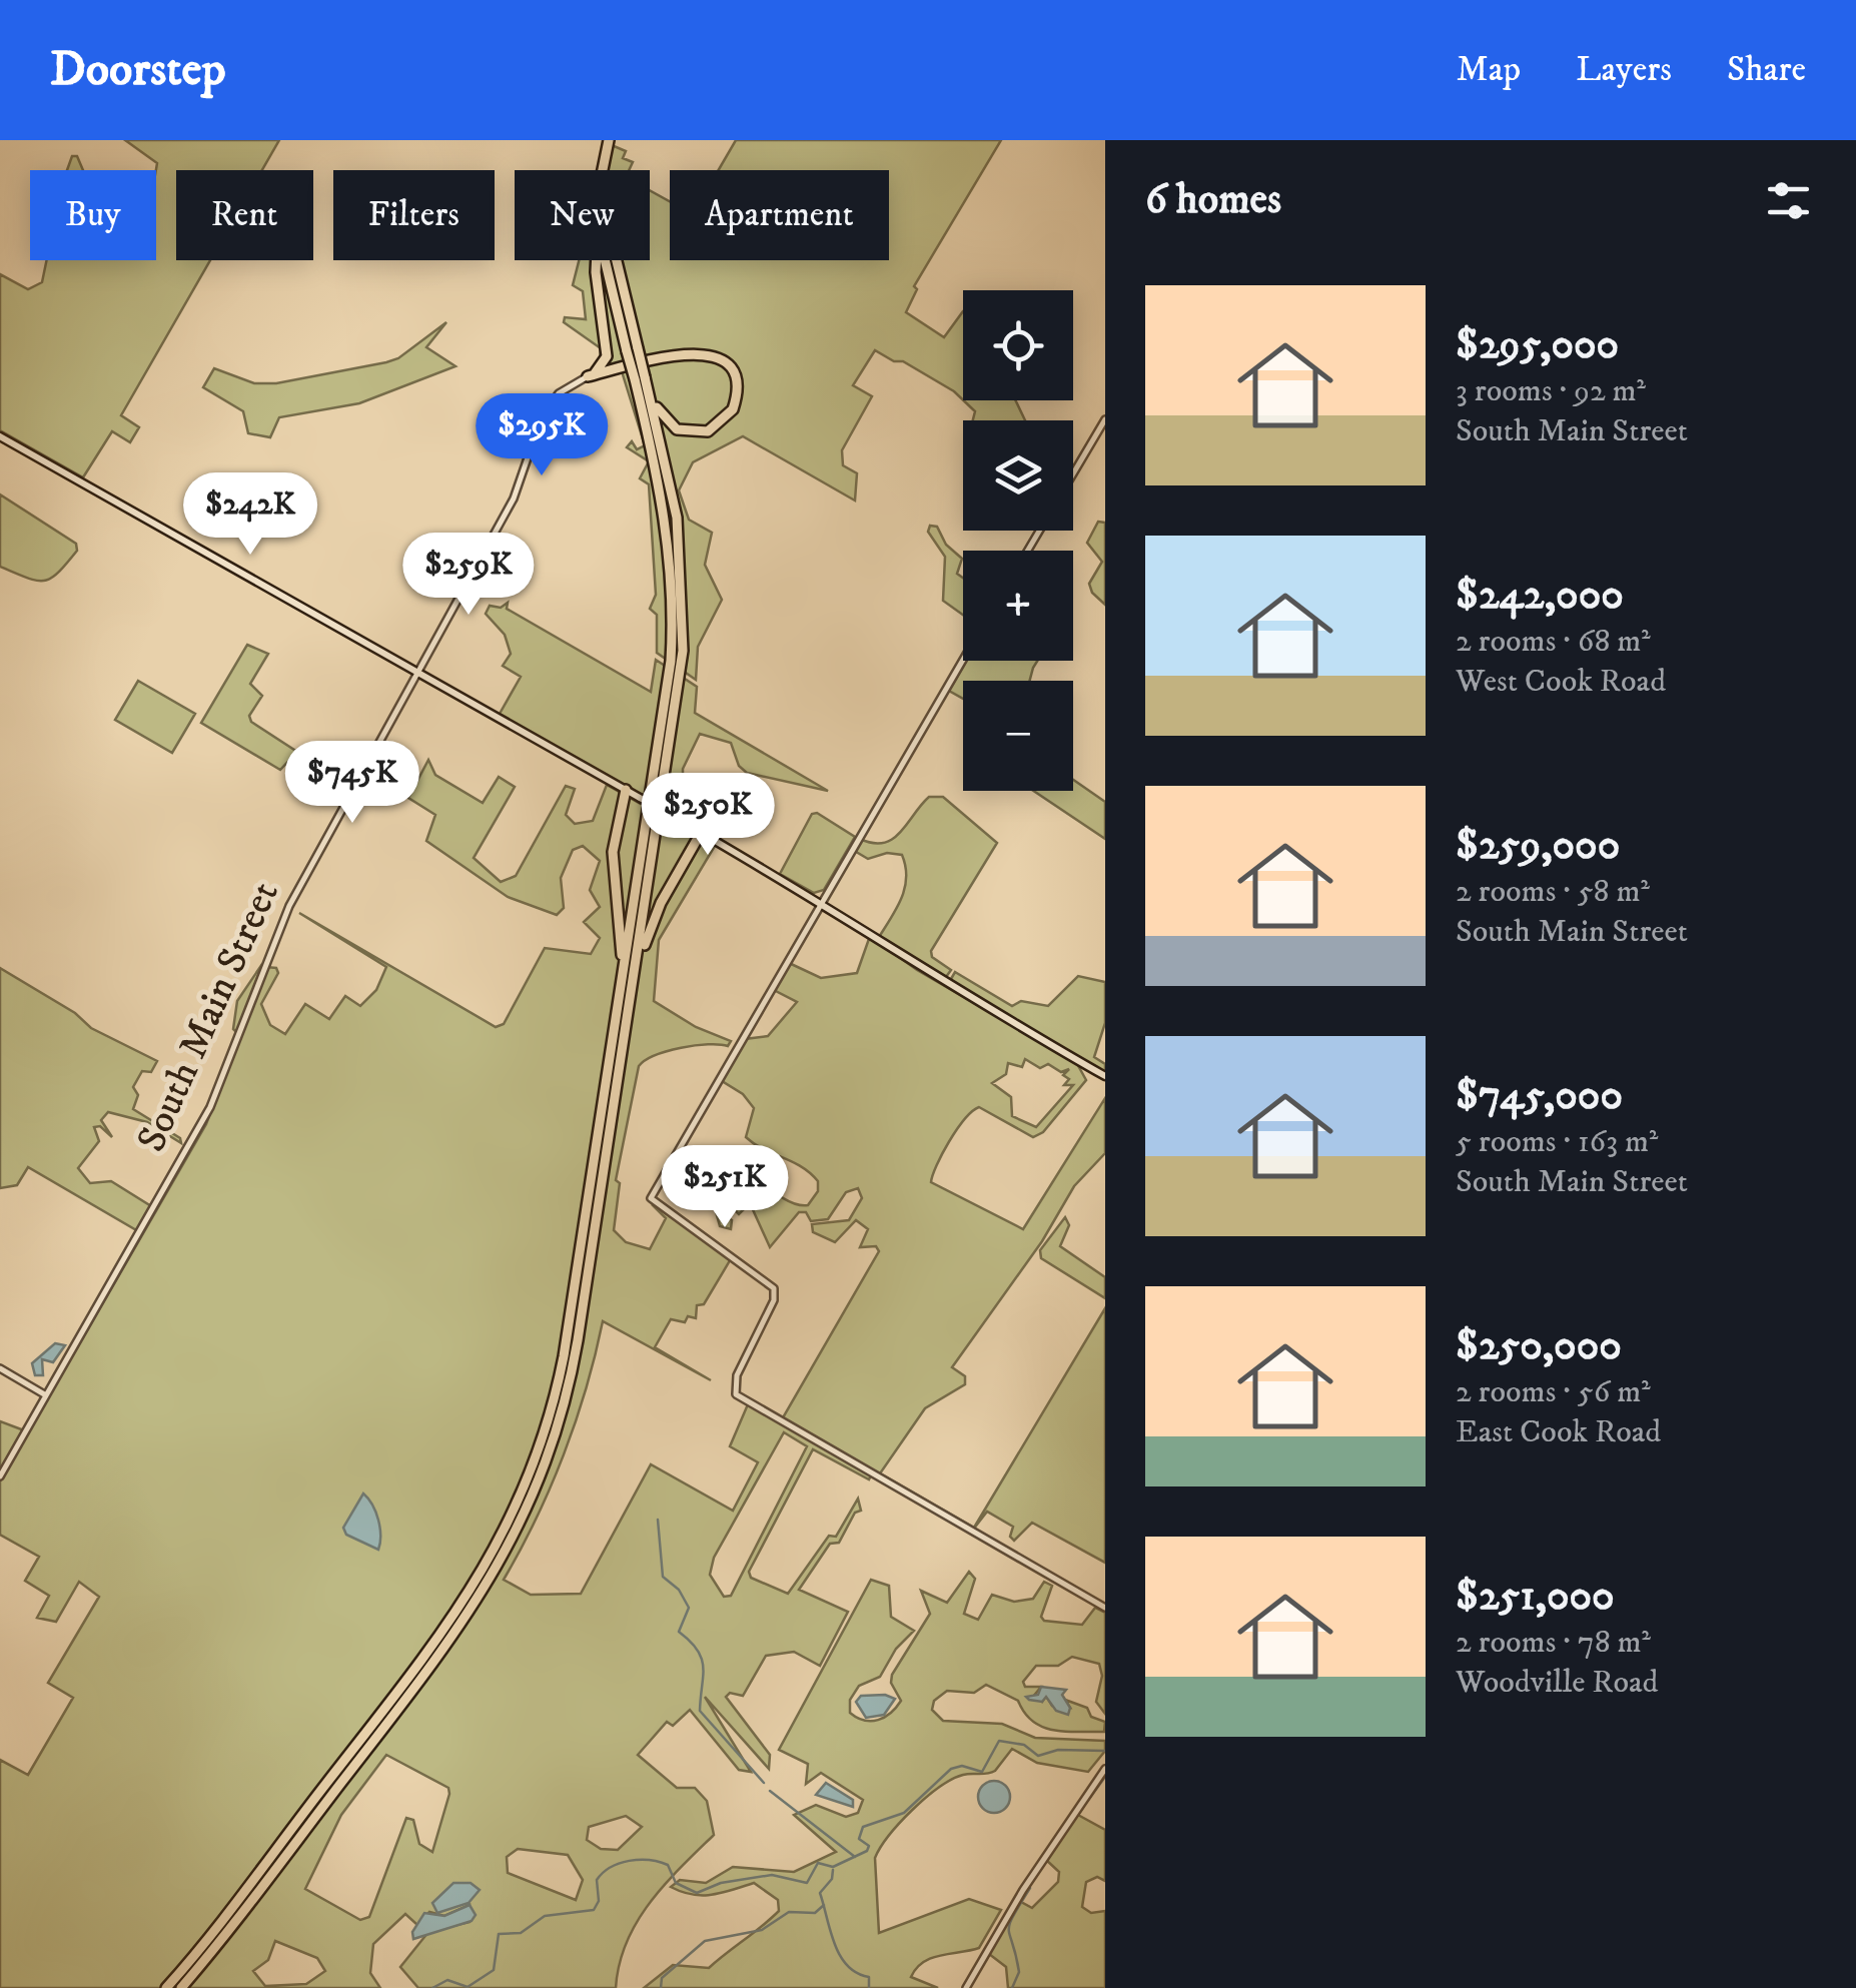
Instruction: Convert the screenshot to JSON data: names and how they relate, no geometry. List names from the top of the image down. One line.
{"streets":{"street":["South Main Street"]},"page":{"header":"Doorstep","nav":["Map","Layers","Share"],"heading":"6 homes","chip":["Buy","Rent","Filters","New","Apartment"],"list":[{"name":"$295,000","note":"3 rooms · 92 m² · South Main Street"},{"name":"$242,000","note":"2 rooms · 68 m² · West Cook Road"},{"name":"$259,000","note":"2 rooms · 58 m² · South Main Street"},{"name":"$745,000","note":"5 rooms · 163 m² · South Main Street"},{"name":"$250,000","note":"2 rooms · 56 m² · East Cook Road"},{"name":"$251,000","note":"2 rooms · 78 m² · Woodville Road"}],"map_buttons":["+","−"],"price":["$295K","$242K","$259K","$745K","$250K","$251K"]}}
